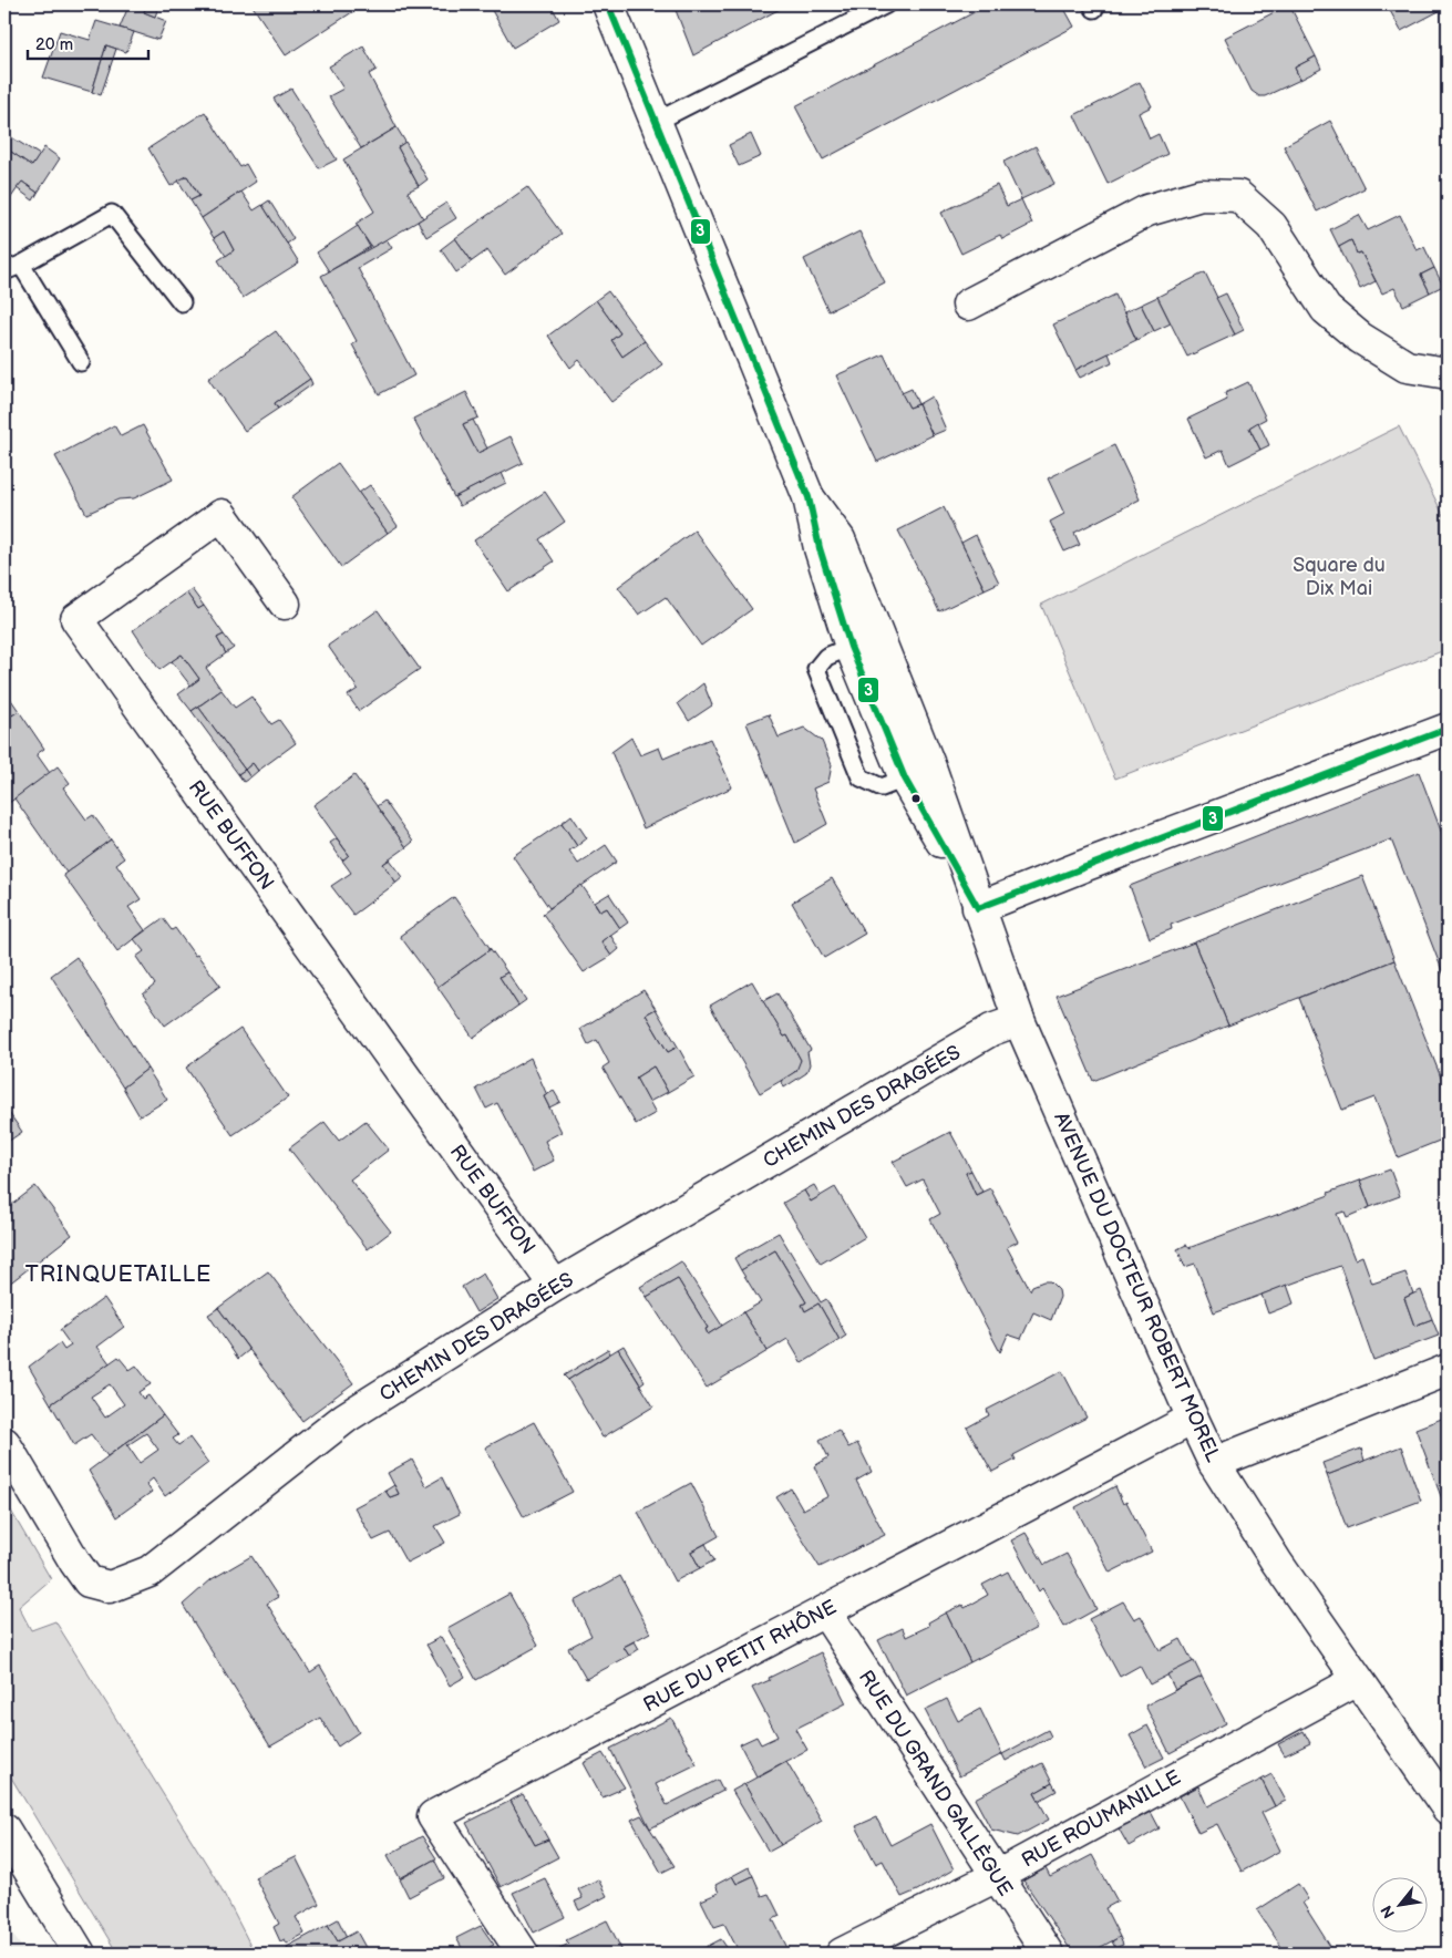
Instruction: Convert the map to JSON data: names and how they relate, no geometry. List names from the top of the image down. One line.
{"streets":{"street":["RUE BUFFON","CHEMIN DES DRAGÉES","AVENUE DU DOCTEUR ROBERT MOREL","RUE DU PETIT RHÔNE","RUE DU GRAND GALLÈGUE","RUE ROUMANILLE"]},"crossings":[["RUE BUFFON","CHEMIN DES DRAGÉES"],["CHEMIN DES DRAGÉES","AVENUE DU DOCTEUR ROBERT MOREL"],["AVENUE DU DOCTEUR ROBERT MOREL","RUE DU PETIT RHÔNE"],["AVENUE DU DOCTEUR ROBERT MOREL","RUE ROUMANILLE"],["RUE DU PETIT RHÔNE","RUE DU GRAND GALLÈGUE"],["RUE DU GRAND GALLÈGUE","RUE ROUMANILLE"]],"districts":["TRINQUETAILLE"],"parks":["Square du Dix Mai"],"lines":["transit line 3"],"scale_bar":"20 m","north":"bottom left"}
